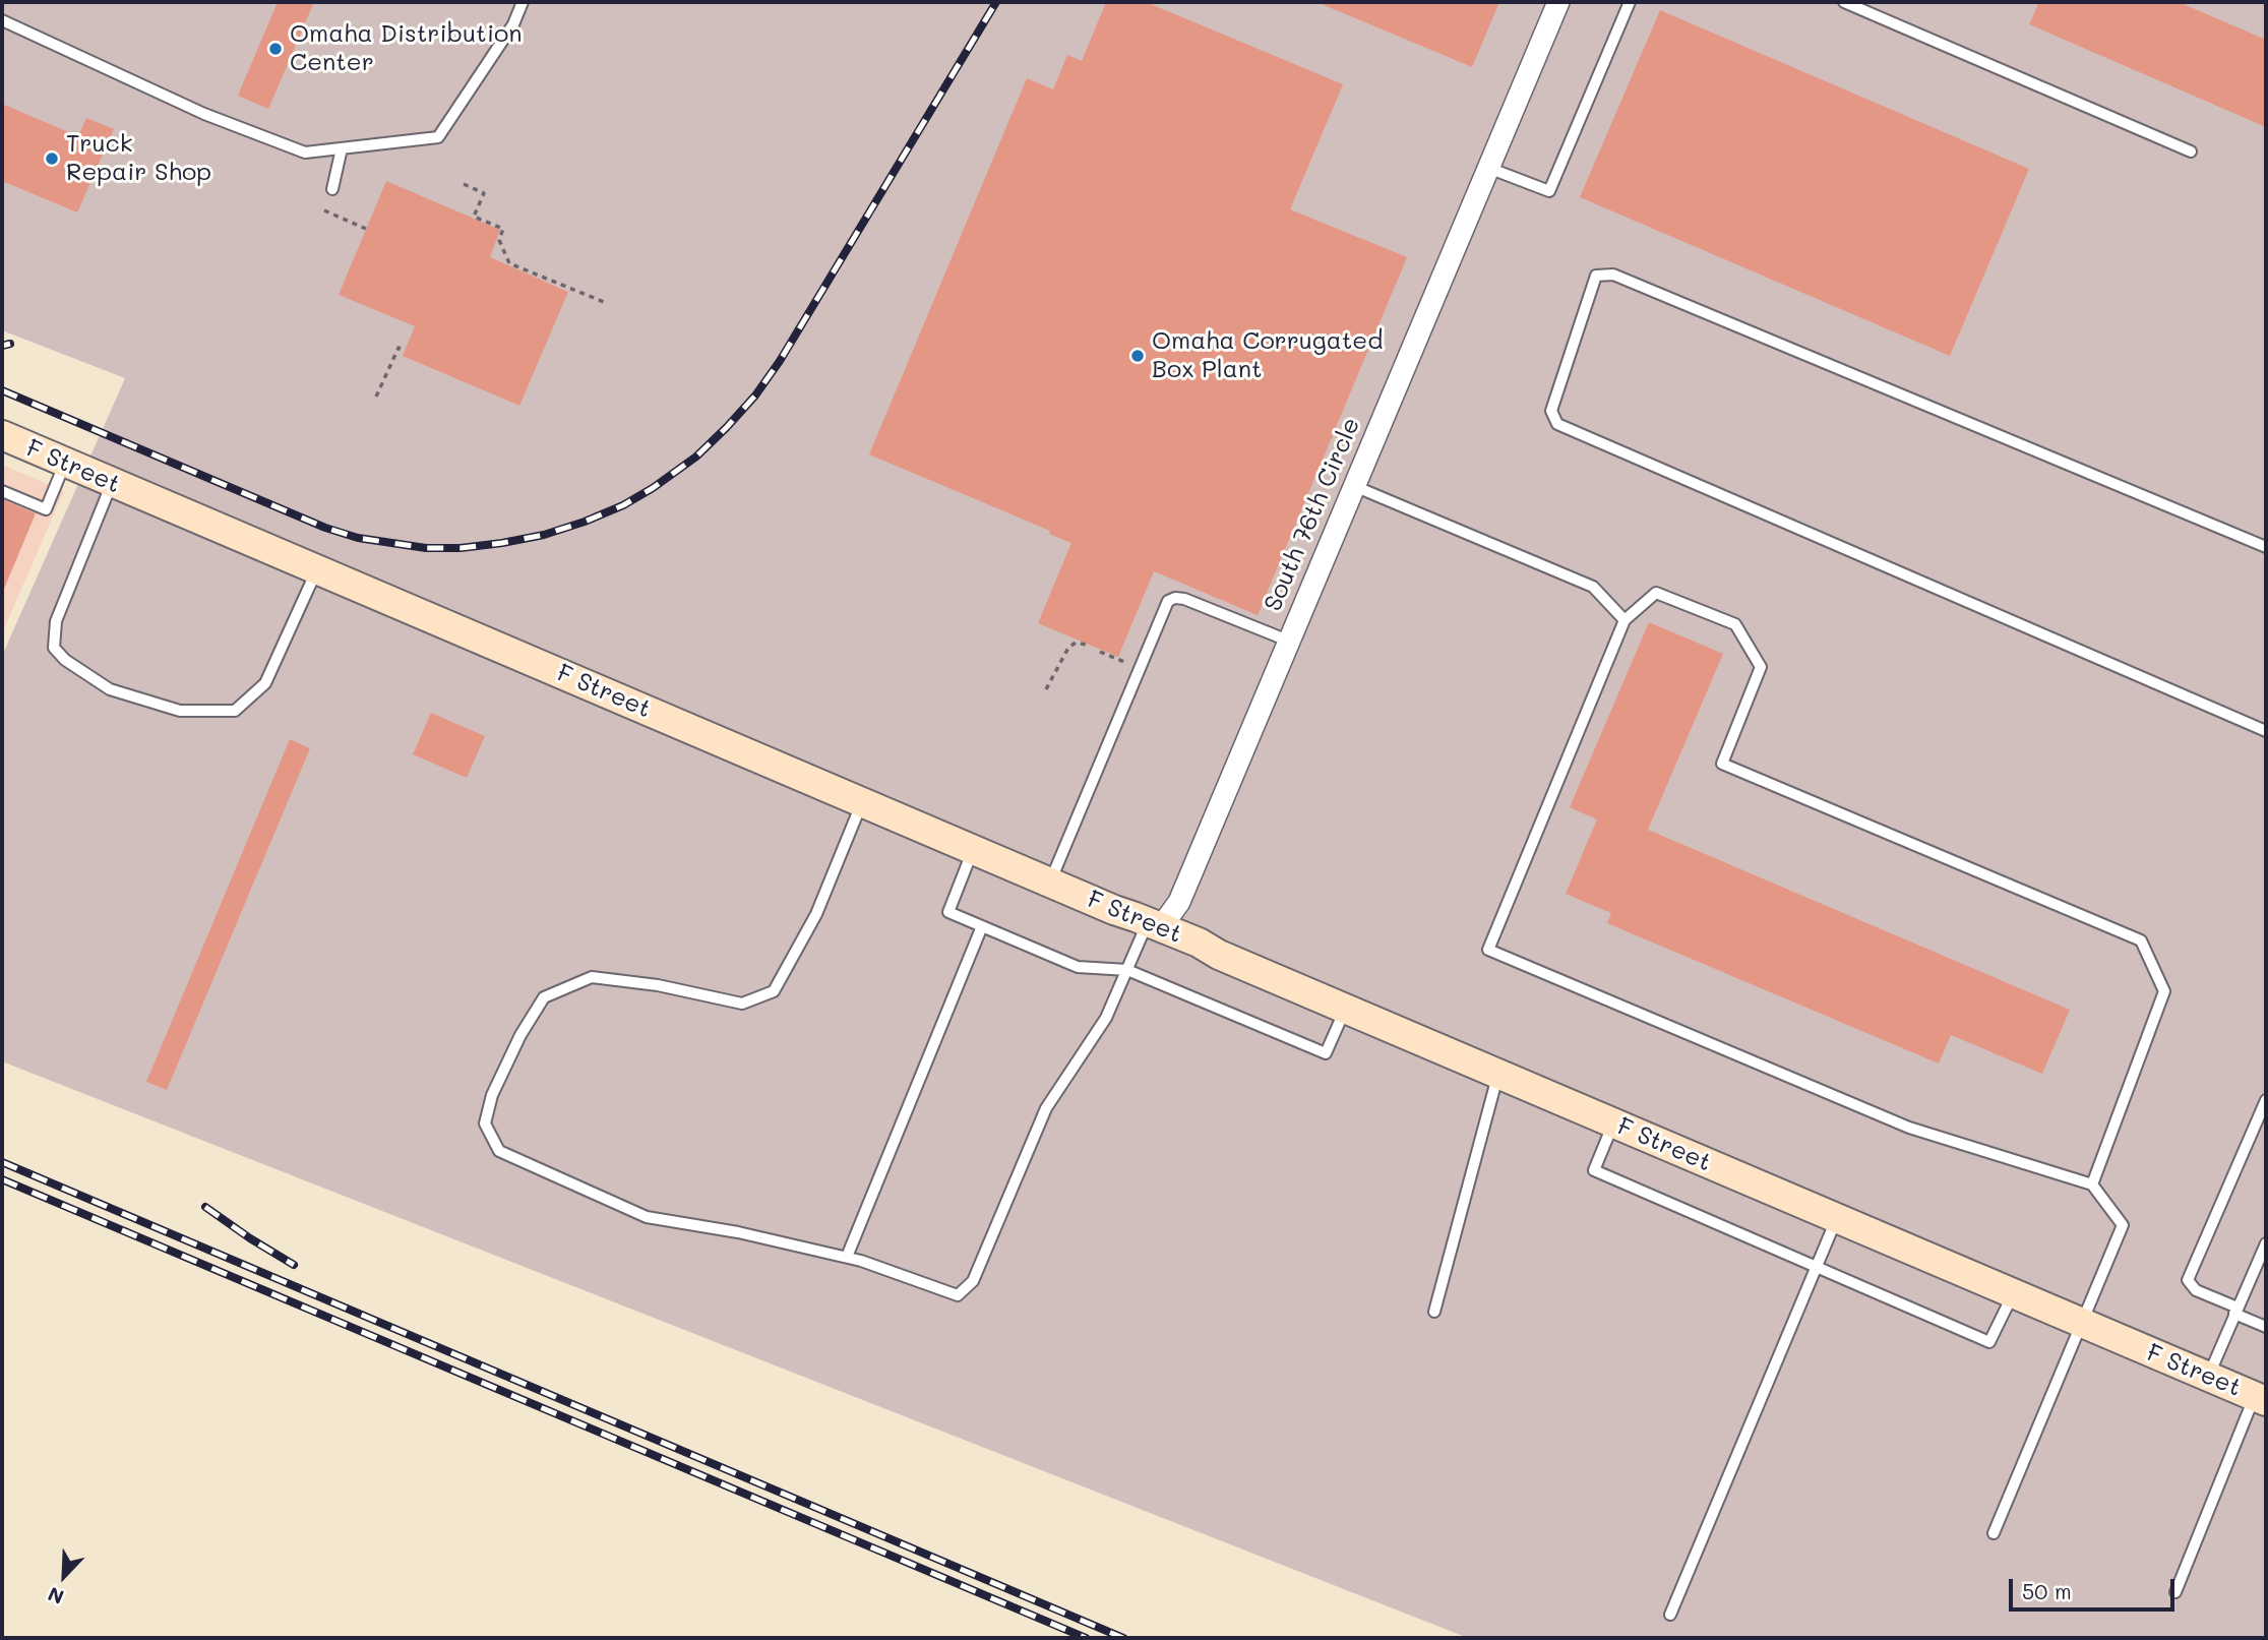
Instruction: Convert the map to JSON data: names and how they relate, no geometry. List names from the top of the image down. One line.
{"streets":{"street":["F Street","South 76th Circle"]},"crossings":[["F Street","South 76th Circle"]],"places":["Omaha Distribution Center","Truck Repair Shop","Omaha Corrugated Box Plant"],"scale_bar":"50 m","north":"bottom left"}
